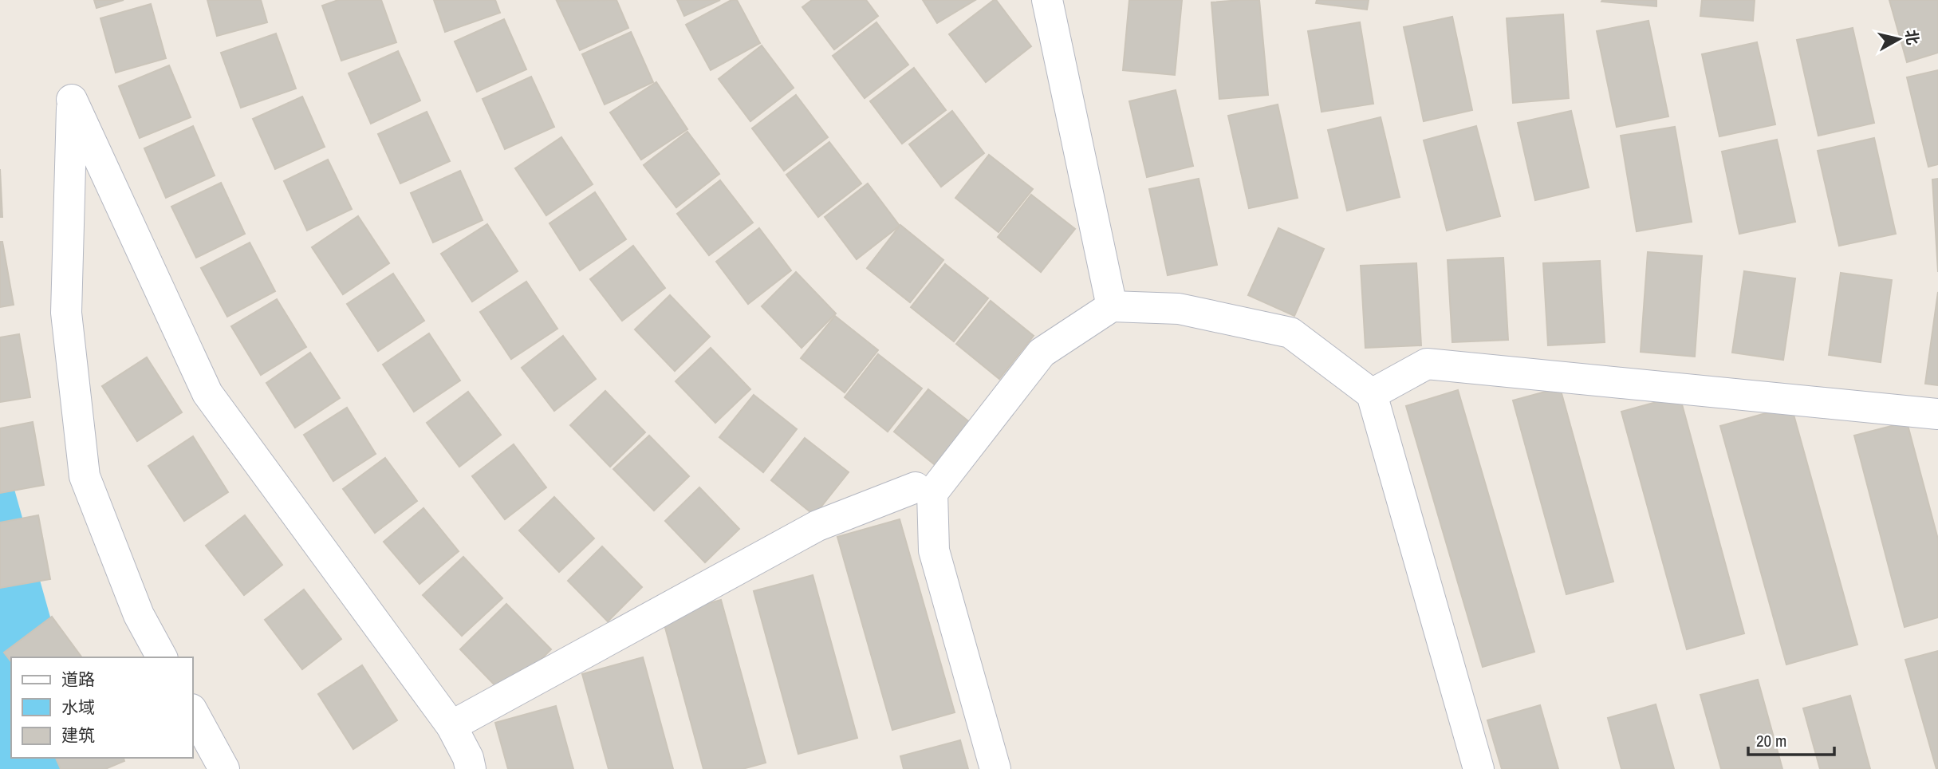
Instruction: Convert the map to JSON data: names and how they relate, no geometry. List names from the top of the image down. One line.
{"legend":["道路","水域","建筑"],"scale_bar":"20 m","north":"right"}
